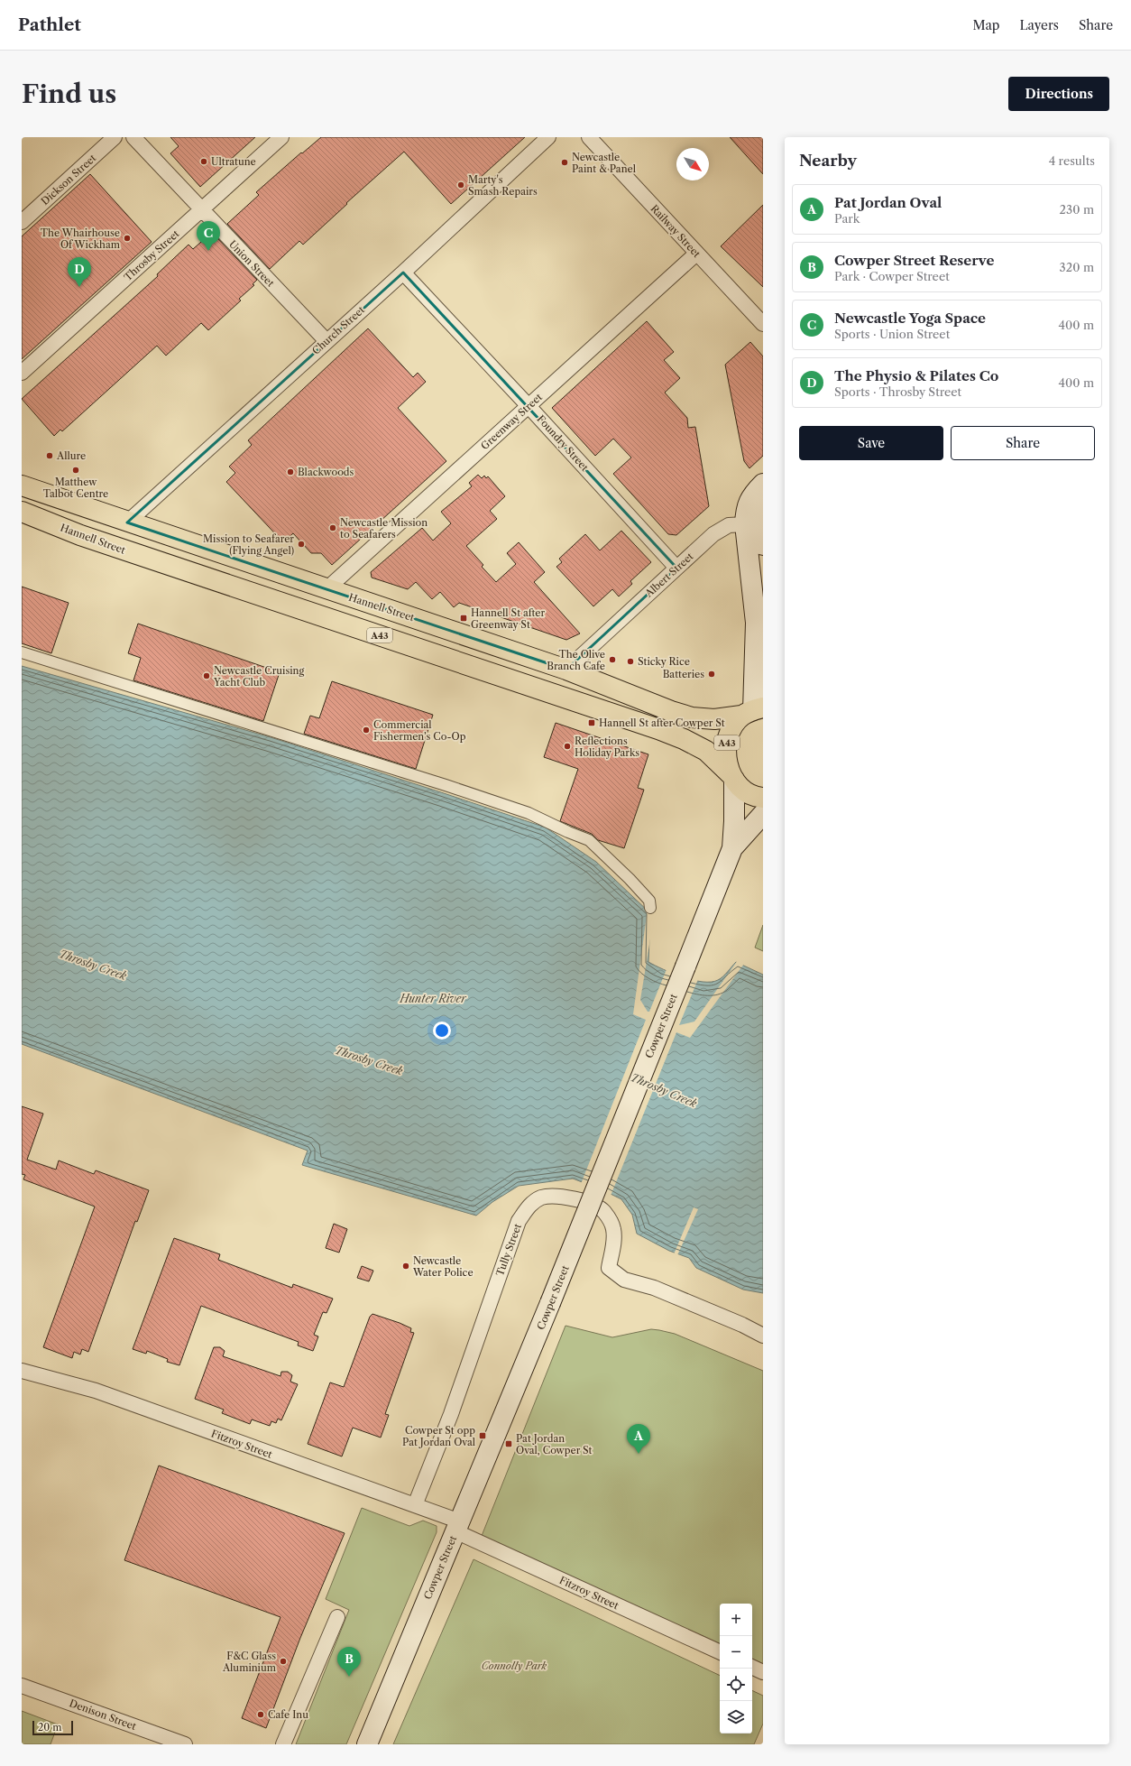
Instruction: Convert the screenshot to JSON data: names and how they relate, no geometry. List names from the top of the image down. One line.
{"streets":{"highway":["Hannell Street","A43"],"main road":["Cowper Street"],"street":["Dickson Street","Railway Street","Throsby Street","Union Street","Church Street","Greenway Street","Foundry Street","Albert Street","Tully Street","Fitzroy Street","Denison Street"]},"crossings":[["Railway Street","Greenway Street"],["Throsby Street","Union Street"],["Union Street","Church Street"],["Church Street","Foundry Street"],["Church Street","Hannell Street"],["Greenway Street","Foundry Street"],["Greenway Street","Hannell Street"],["Foundry Street","Albert Street"],["Hannell Street","Albert Street"],["Hannell Street","A43"],["Hannell Street","Cowper Street"],["A43","Cowper Street"],["Cowper Street","Fitzroy Street"],["Tully Street","Fitzroy Street"]],"water":["Throsby Creek","Hunter River"],"parks":["Connolly Park"],"places":{"other":["Ultratune","Newcastle Paint & Panel","Marty's Smash Repairs","The Whairhouse Of Wickham","Allure","Matthew Talbot Centre","Blackwoods","Newcastle Mission to Seafarers","Mission to Seafarer (Flying Angel)","The Olive Branch Cafe","Sticky Rice","Batteries","Newcastle Cruising Yacht Club","Commercial Fishermen’s Co-Op","Reflections Holiday Parks","Newcastle Water Police","F&C Glass Aluminium","Cafe Inu"],"transit":["Hannell St after Greenway St","Hannell St after Cowper St","Cowper St opp Pat Jordan Oval","Pat Jordan Oval, Cowper St"]},"scale_bar":"20 m","north":"bottom right","page":{"header":"Pathlet","nav":["Map","Layers","Share"],"buttons":["Directions",["Save","Share"]],"title":"Find us","heading":["Nearby","4 results"],"list":[{"mark":"A","name":"Pat Jordan Oval","note":"Park","value":"230 m"},{"mark":"B","name":"Cowper Street Reserve","note":"Park · Cowper Street","value":"320 m"},{"mark":"C","name":"Newcastle Yoga Space","note":"Sports · Union Street","value":"400 m"},{"mark":"D","name":"The Physio & Pilates Co","note":"Sports · Throsby Street","value":"400 m"}],"pins":["C","D","A","B"],"map_buttons":["+","−"],"scale":"20 m"}}
